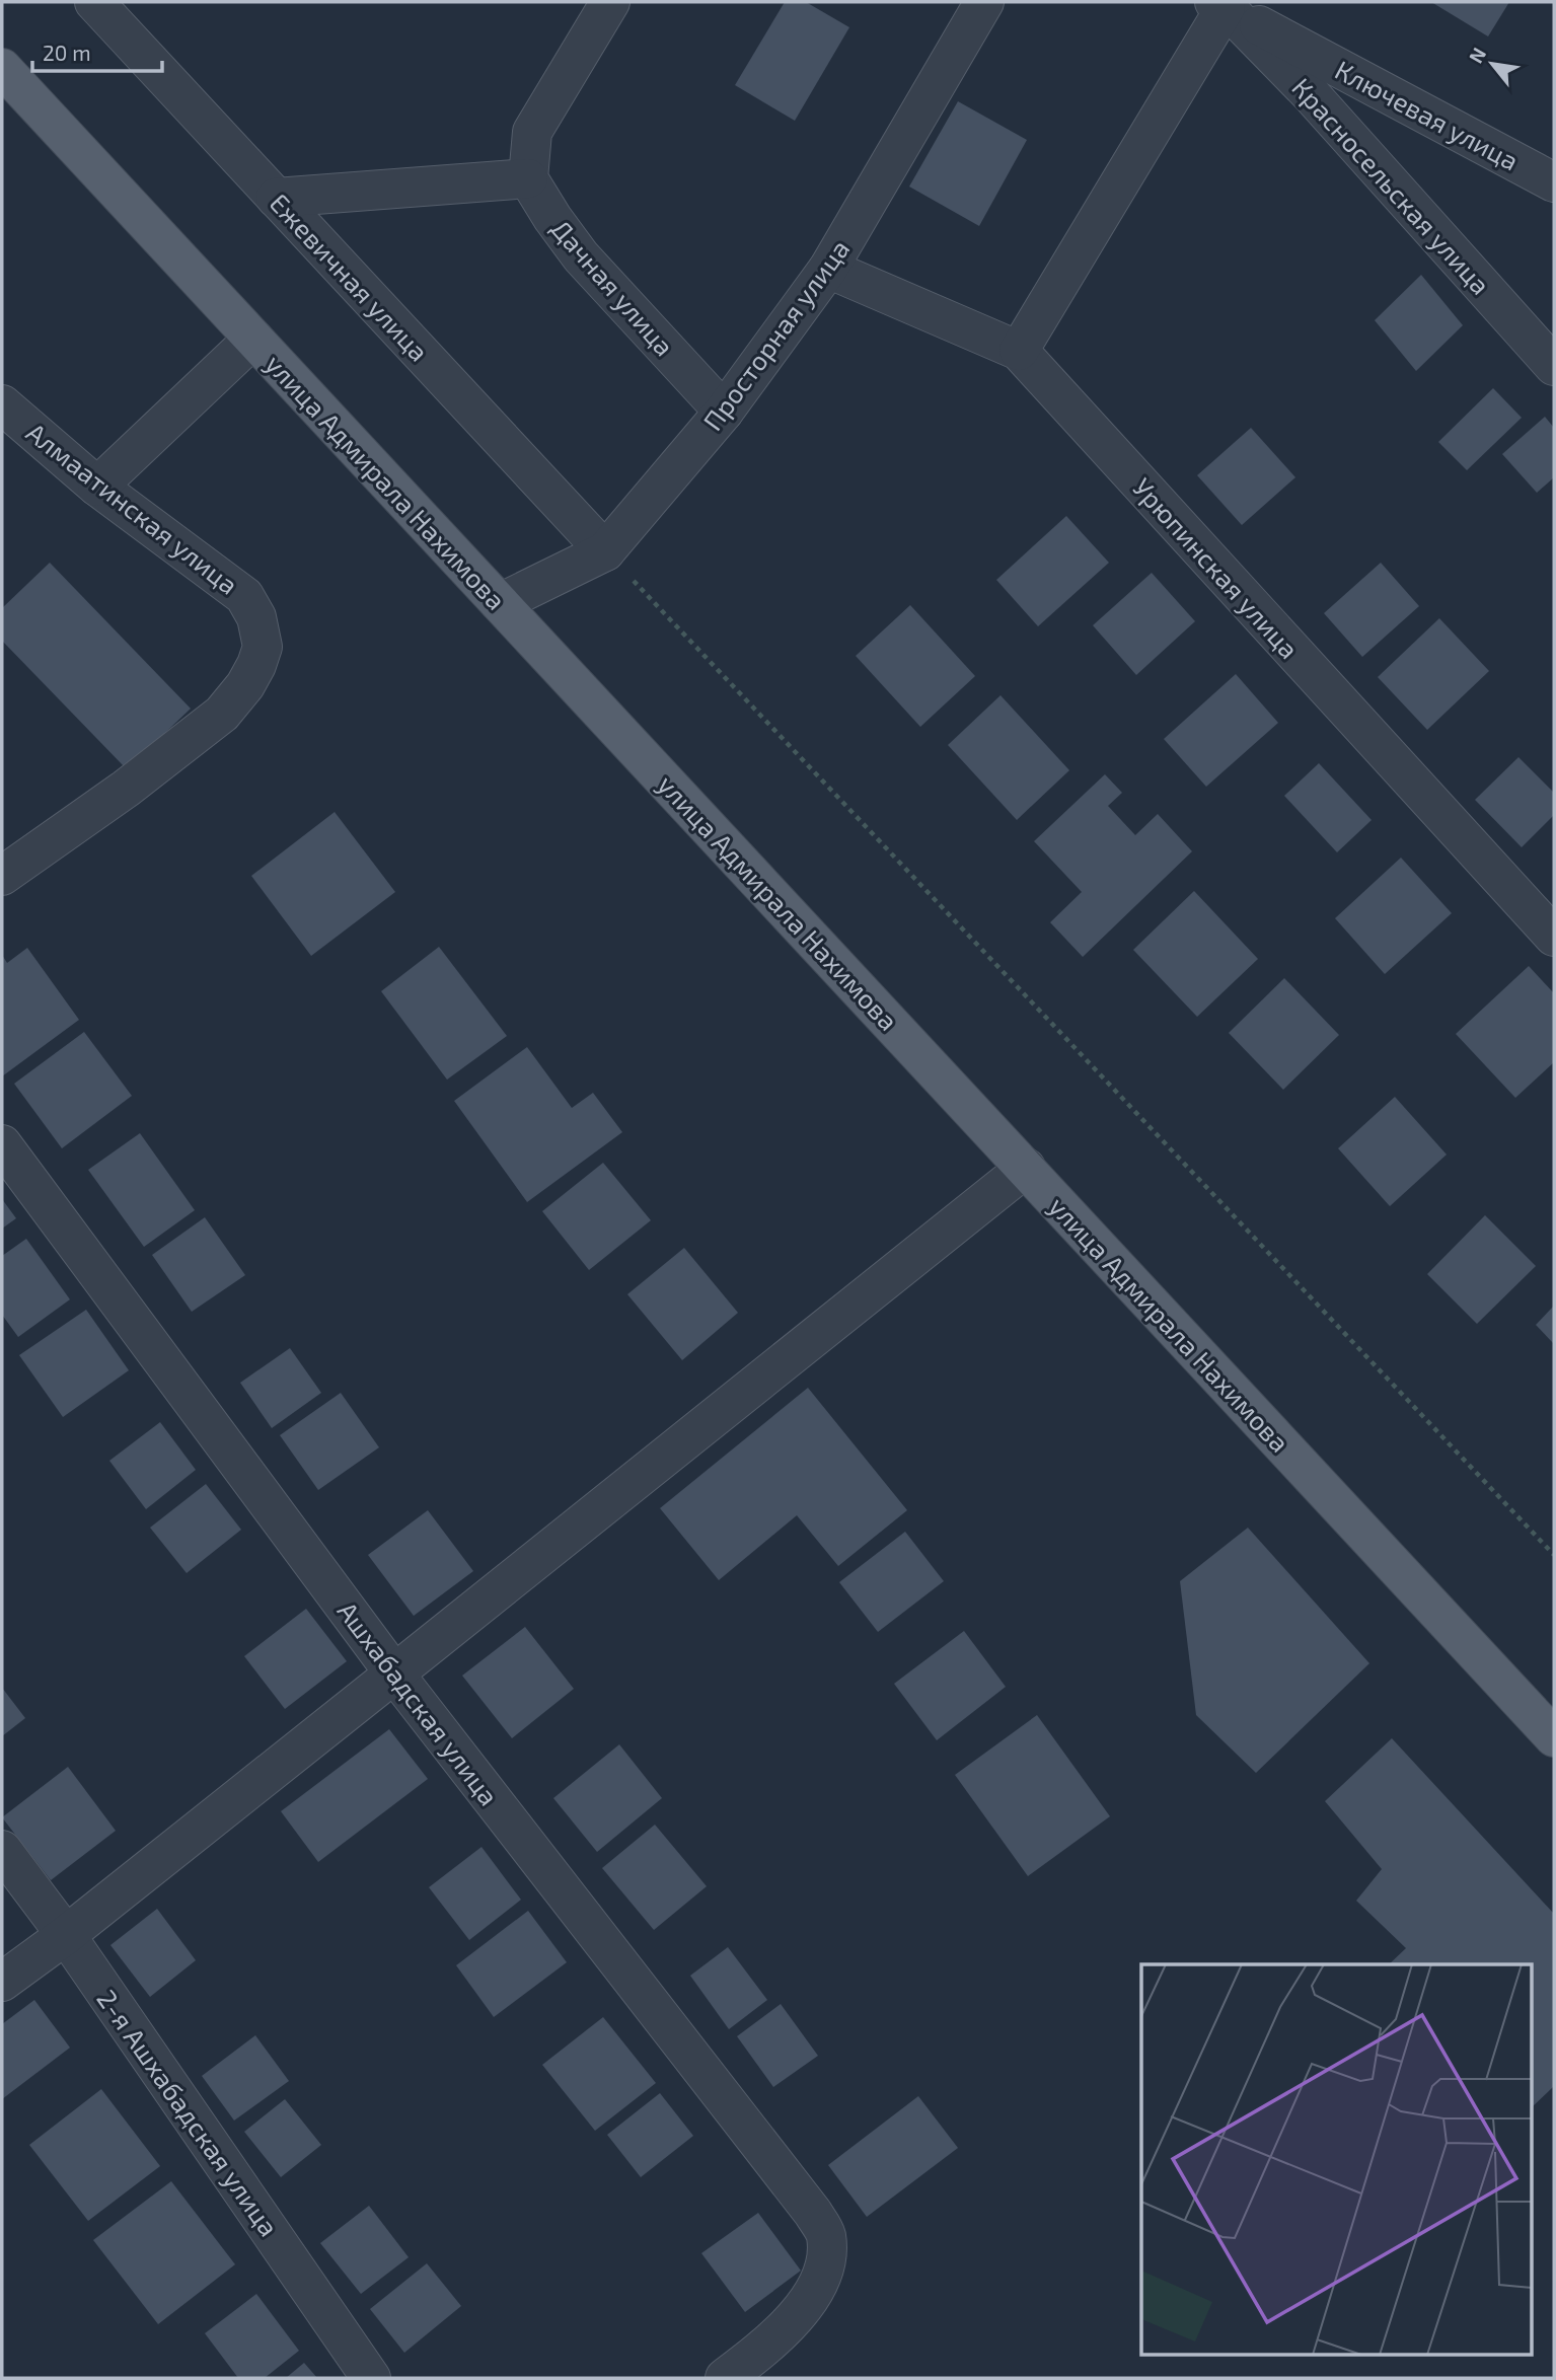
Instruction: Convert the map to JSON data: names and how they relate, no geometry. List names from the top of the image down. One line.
{"streets":{"main road":["улица Адмирала Нахимова"],"street":["Ключевая улица","Красносельская улица","Ежевичная улица","Дачная улица","Просторная улица","Алмаатинская улица","Урюпинская улица","Ашхабадская улица","2-я Ашхабадская улица"]},"crossings":[["Ключевая улица","Красносельская улица"],["Ежевичная улица","Просторная улица"],["Дачная улица","Просторная улица"],["Просторная улица","улица Адмирала Нахимова"],["Просторная улица","Урюпинская улица"]],"scale_bar":"20 m","north":"top left"}
